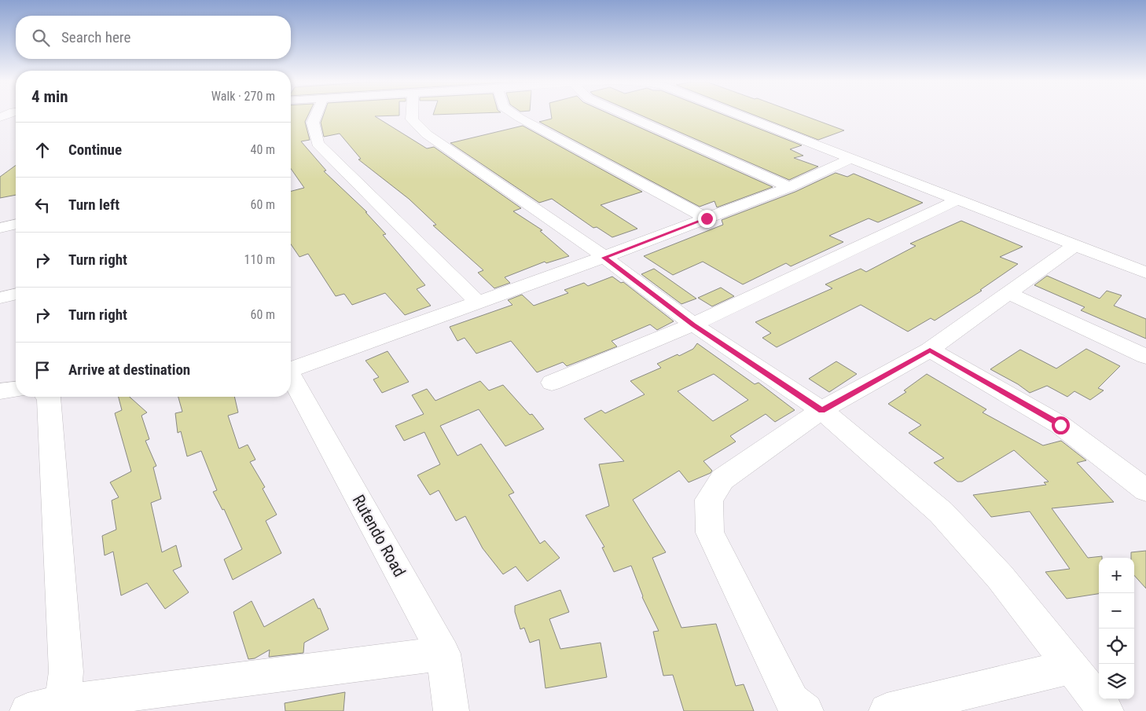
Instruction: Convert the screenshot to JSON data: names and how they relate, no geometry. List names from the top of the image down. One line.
{"streets":{"street":["Rutendo Road"]},"page":{"search":"Search here","heading":["4 min","Walk · 270 m"],"list":[["Continue","40 m"],["Turn left","60 m"],["Turn right","110 m"],["Turn right","60 m"],"Arrive at destination"],"map_buttons":["+","−"]}}
